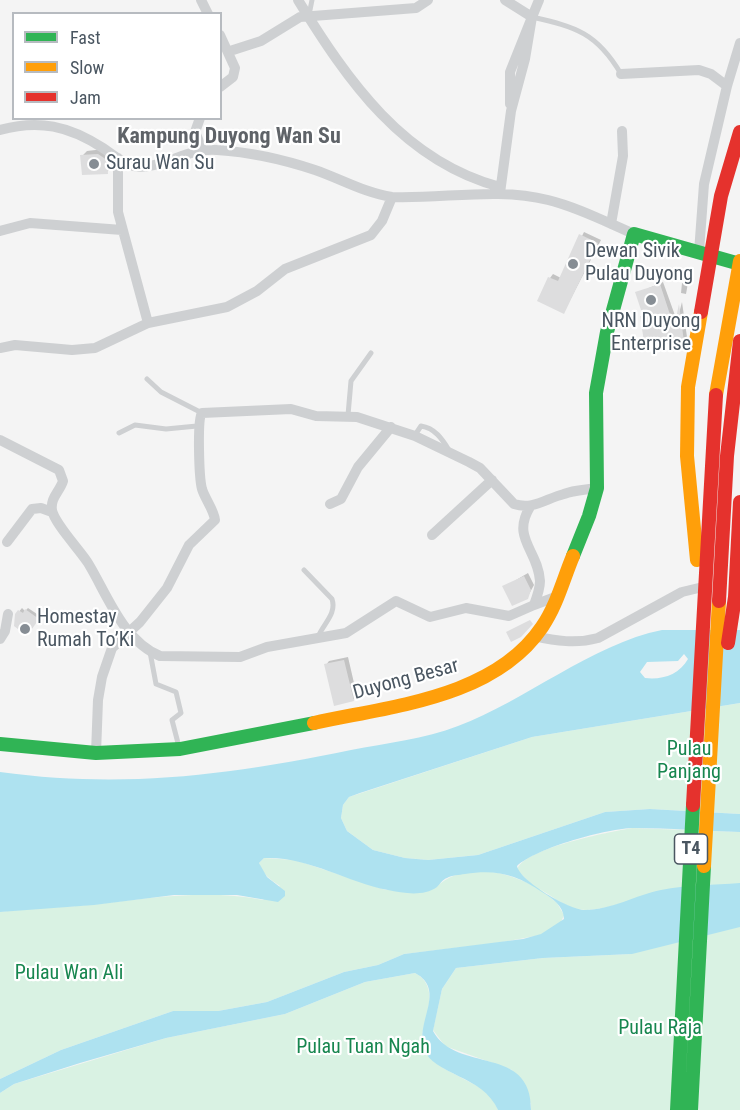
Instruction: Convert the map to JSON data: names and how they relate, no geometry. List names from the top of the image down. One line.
{"streets":{"main road":["Duyong Besar","T4"]},"districts":["Kampung Duyong Wan Su"],"parks":["Pulau Panjang","Pulau Wan Ali","Pulau Raja","Pulau Tuan Ngah"],"places":["Surau Wan Su","Dewan Sivik Pulau Duyong","NRN Duyong Enterprise","Homestay Rumah To’Ki"],"legend":["Fast","Slow","Jam"]}
